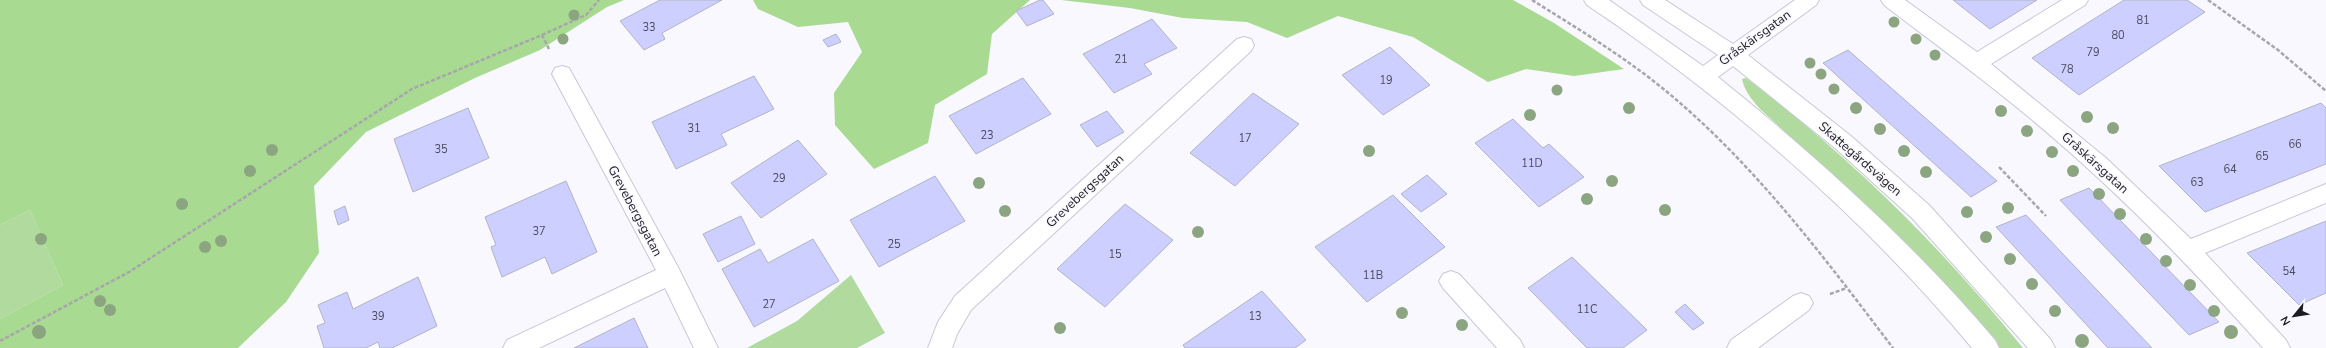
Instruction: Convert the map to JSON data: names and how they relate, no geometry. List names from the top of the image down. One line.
{"streets":{"street":["Gråskärsgatan","Skattegårdsvägen","Grevebergsgatan"]},"crossings":[["Gråskärsgatan","Skattegårdsvägen"]],"house_numbers":["81","33","80","79","21","78","19","31","23","17","66","35","65","11D","64","29","63","37","25","15","54","11B","27","11C","39","13"],"north":"bottom left"}
